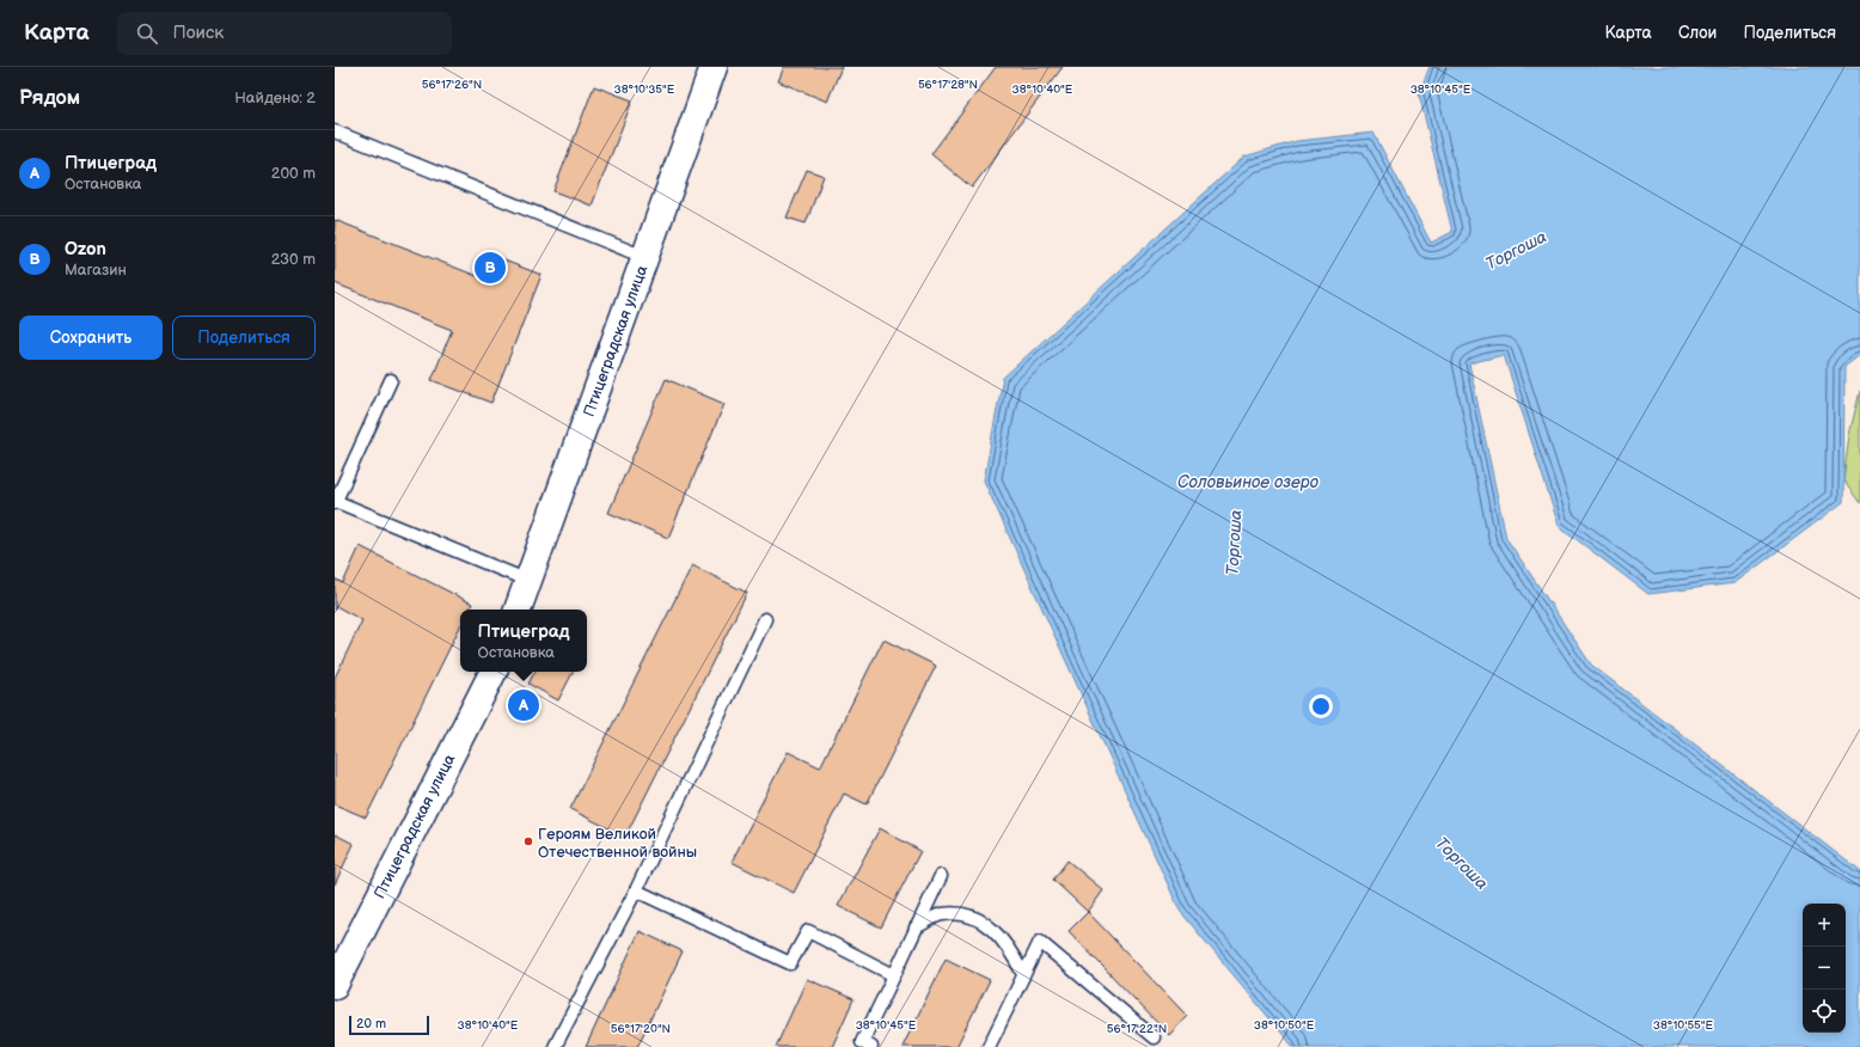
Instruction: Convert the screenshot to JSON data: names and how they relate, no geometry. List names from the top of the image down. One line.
{"streets":{"street":["Птицеградская улица"]},"water":["Торгоша","Соловьиное озеро"],"places":["Героям Великой Отечественной войны"],"scale_bar":"20 m","page":{"header":"Карта","search":"Поиск","nav":["Карта","Слои","Поделиться"],"heading":["Рядом","Найдено: 2"],"list":[{"mark":"A","name":"Птицеград","note":"Остановка","value":"200 m"},{"mark":"B","name":"Ozon","note":"Магазин","value":"230 m"}],"pins":["B","A"],"buttons":["Сохранить","Поделиться"],"popup":["Птицеград","Остановка"],"map_buttons":["+","−"],"scale":"20 m"},"coordinates":["56°17'26\"N","56°17'28\"N","38°10'35\"E","38°10'40\"E","38°10'45\"E","38°10'50\"E","38°10'55\"E","56°17'20\"N","56°17'22\"N"]}
